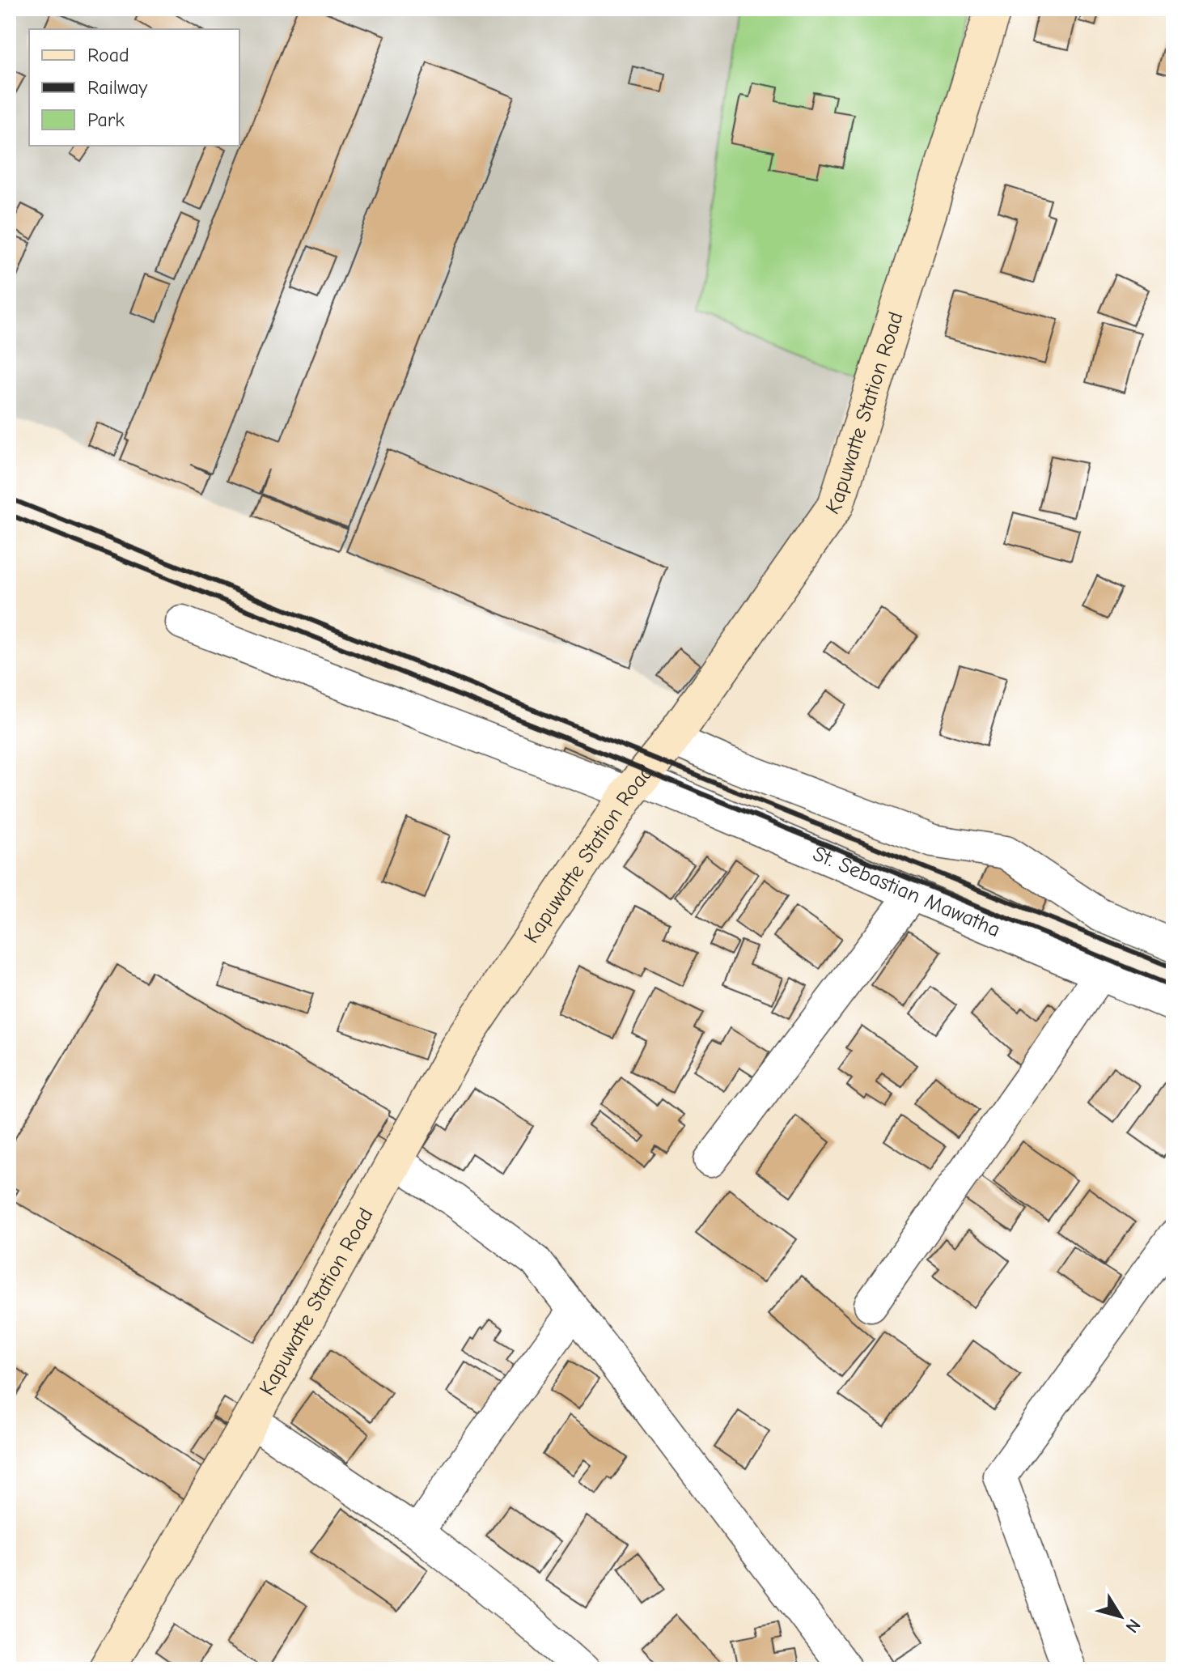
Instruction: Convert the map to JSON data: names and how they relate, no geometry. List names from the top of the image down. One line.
{"streets":{"street":["Kapuwatte Station Road","St. Sebastian Mawatha"]},"crossings":[["Kapuwatte Station Road","St. Sebastian Mawatha"]],"legend":["Road","Railway","Park"],"north":"bottom right"}
